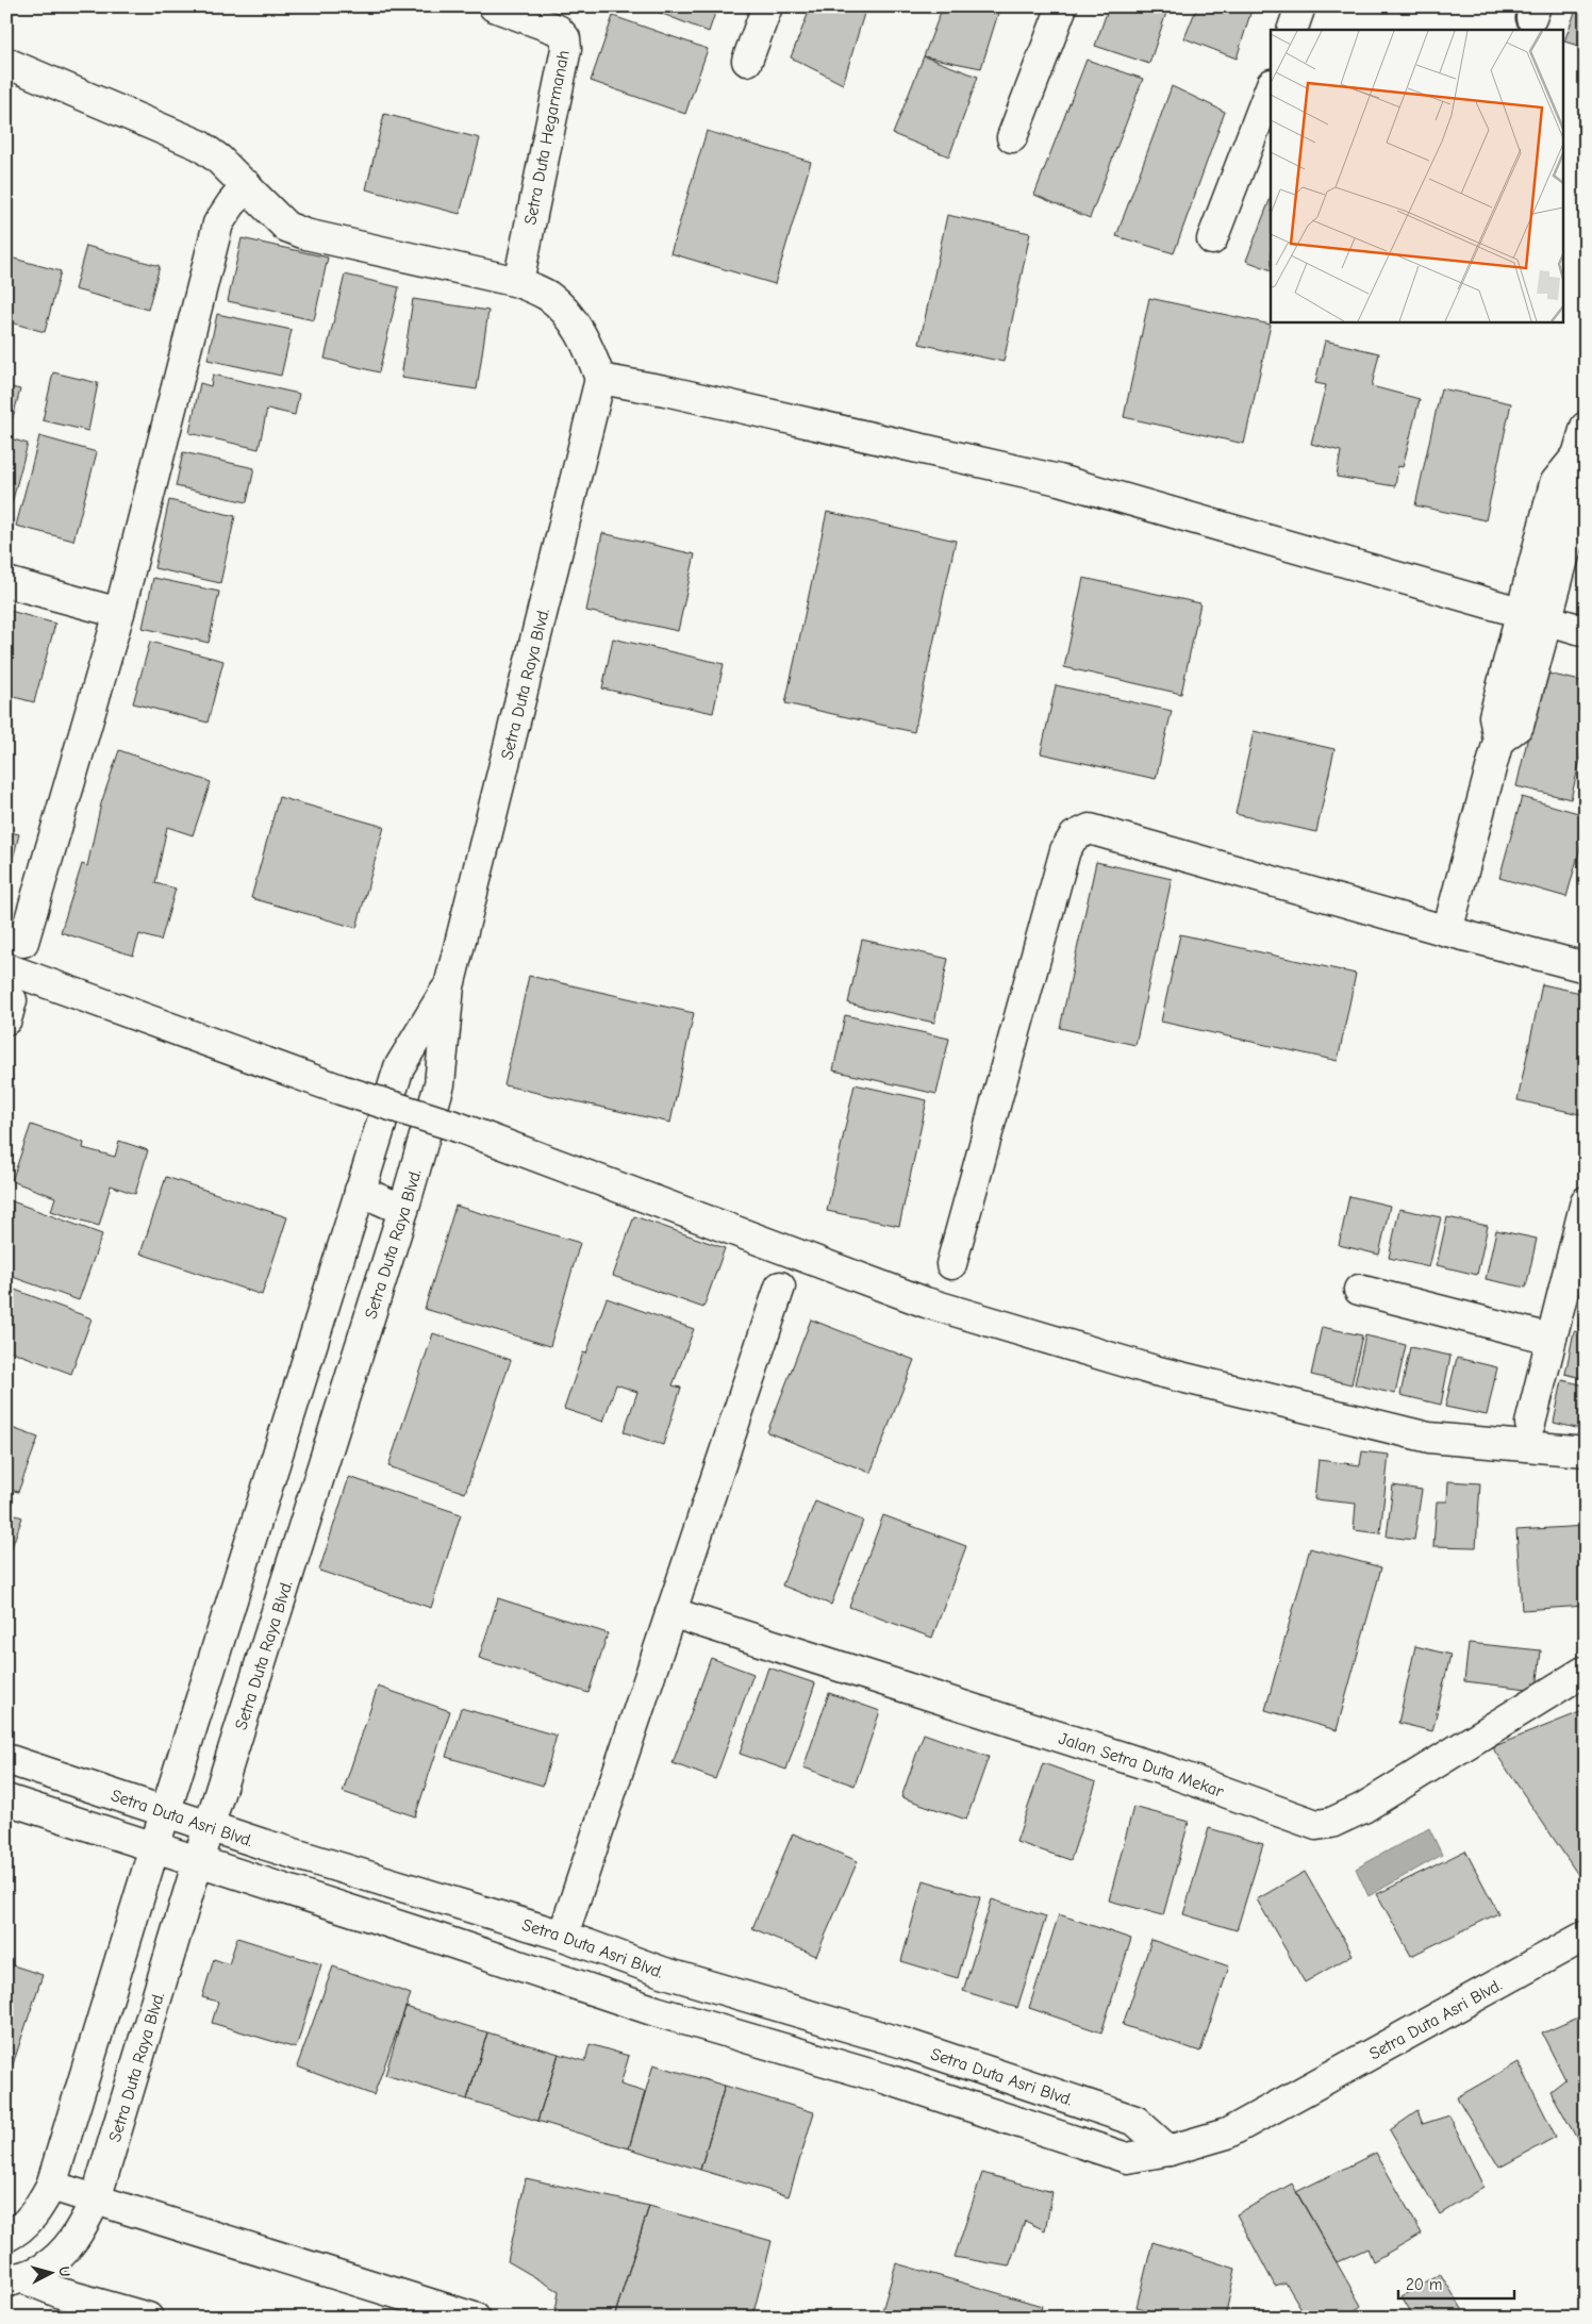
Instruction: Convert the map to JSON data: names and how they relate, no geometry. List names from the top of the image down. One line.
{"streets":{"street":["Setra Duta Hegarmanah","Setra Duta Raya Blvd.","Jalan Setra Duta Mekar","Setra Duta Asri Blvd."]},"crossings":[["Setra Duta Raya Blvd.","Setra Duta Asri Blvd."]],"scale_bar":"20 m","north":"right"}
